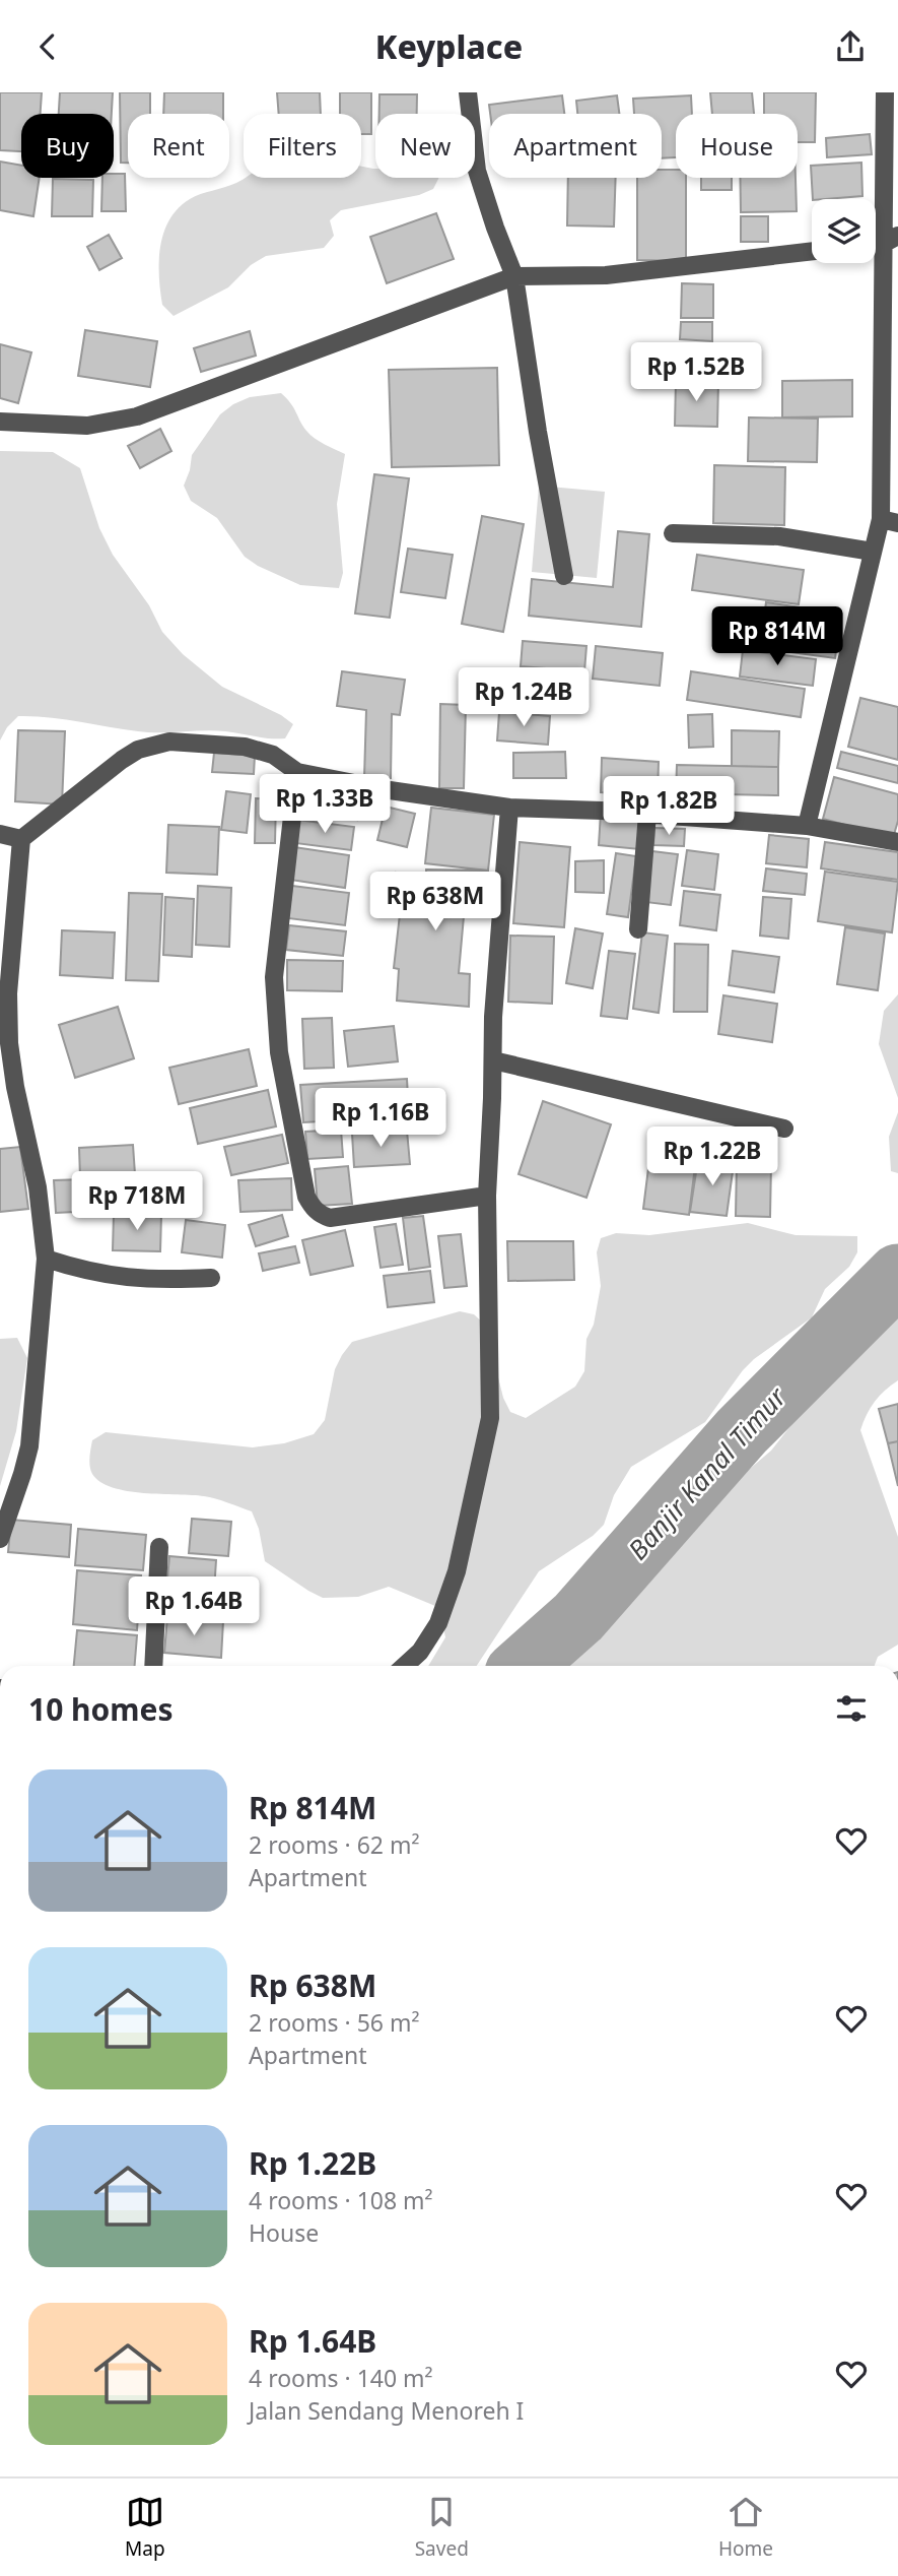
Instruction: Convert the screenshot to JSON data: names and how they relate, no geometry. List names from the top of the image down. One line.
{"water":["Banjir Kanal Timur"],"page":{"header":"Keyplace","chip":["Buy","Rent","Filters","New","Apartment","House"],"price":["Rp 1.52B","Rp 814M","Rp 1.24B","Rp 1.33B","Rp 1.82B","Rp 638M","Rp 1.16B","Rp 1.22B","Rp 718M","Rp 1.64B"],"heading":"10 homes","list":[{"name":"Rp 814M","note":"2 rooms · 62 m² · Apartment"},{"name":"Rp 638M","note":"2 rooms · 56 m² · Apartment"},{"name":"Rp 1.22B","note":"4 rooms · 108 m² · House"},{"name":"Rp 1.64B","note":"4 rooms · 140 m² · Jalan Sendang Menoreh I"}],"tabs":["Map","Saved","Home"]}}
